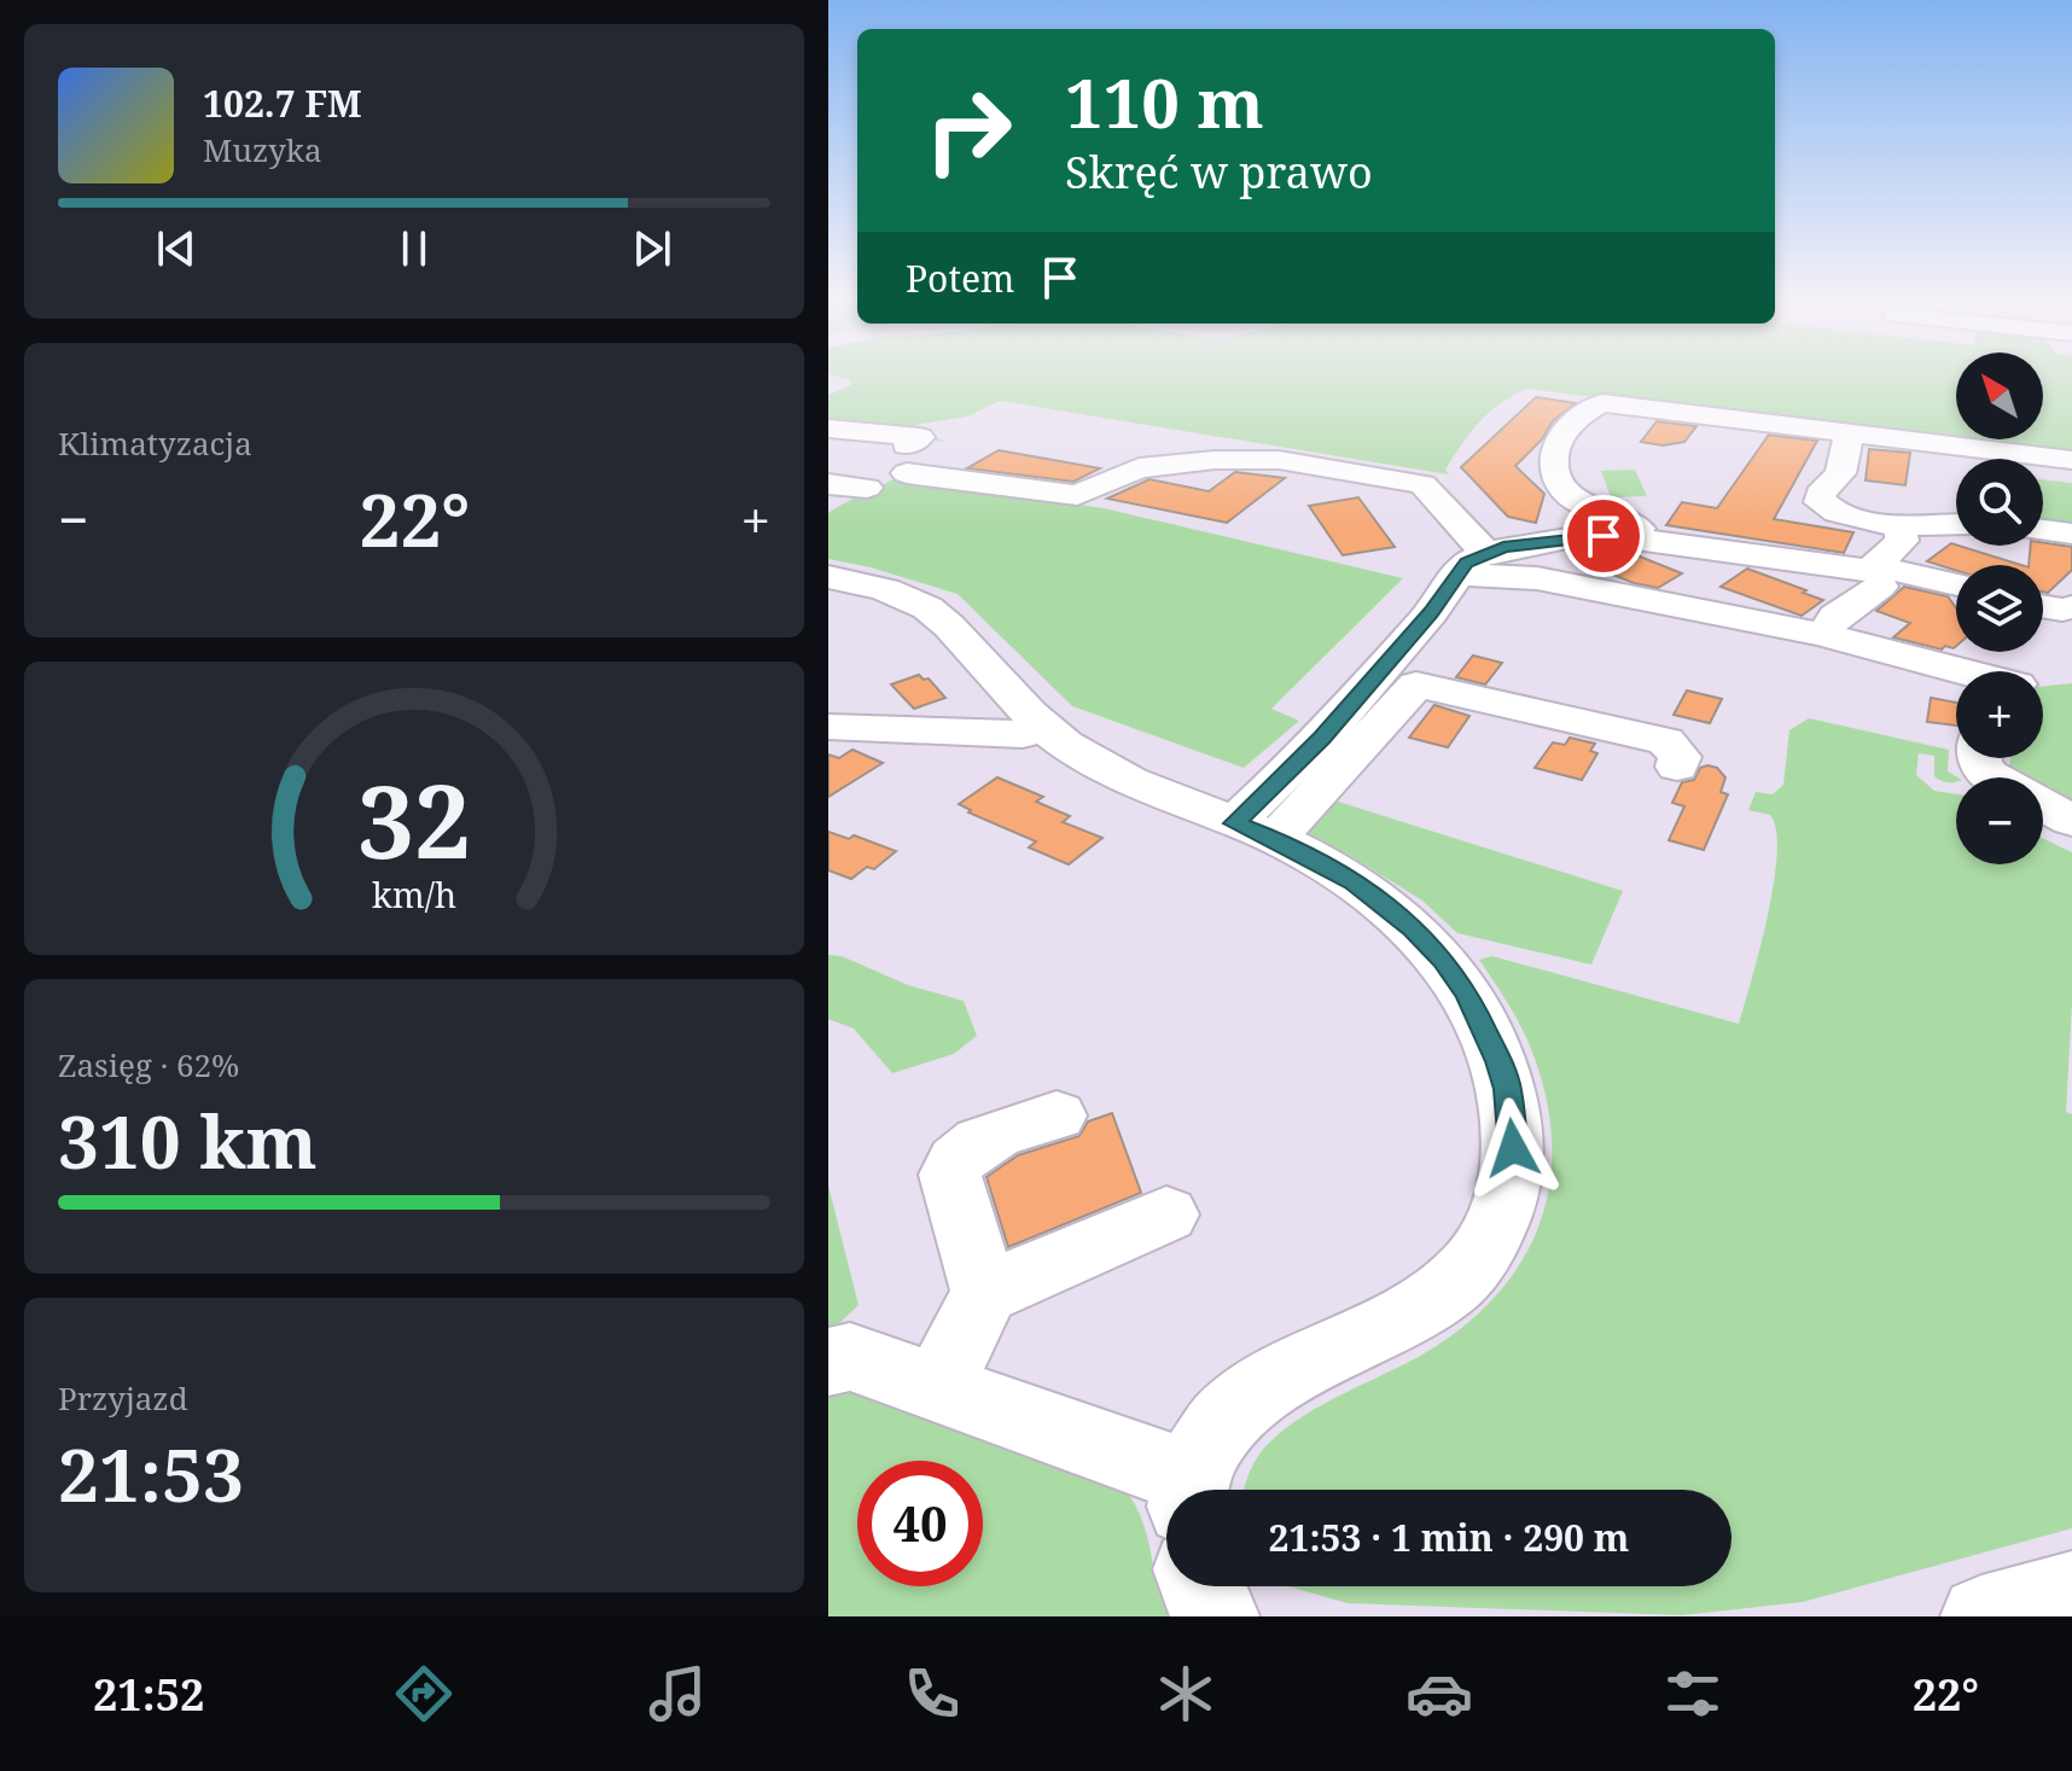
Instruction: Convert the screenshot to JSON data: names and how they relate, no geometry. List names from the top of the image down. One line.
{"north":"top left","page":{"turn":["110 m","Skręć w prawo"],"song":["102.7 FM","Muzyka"],"then":"Potem","tile":["Klimatyzacja",["Zasięg · 62%","310 km"],["Przyjazd","21:53"]],"map_buttons":["+","−"],"heat":["−","22°","+"],"limit":"40","trip":"21:53 · 1 min · 290 m","tabs":["21:52","22°"],"gauge":["32","km/h"]}}
